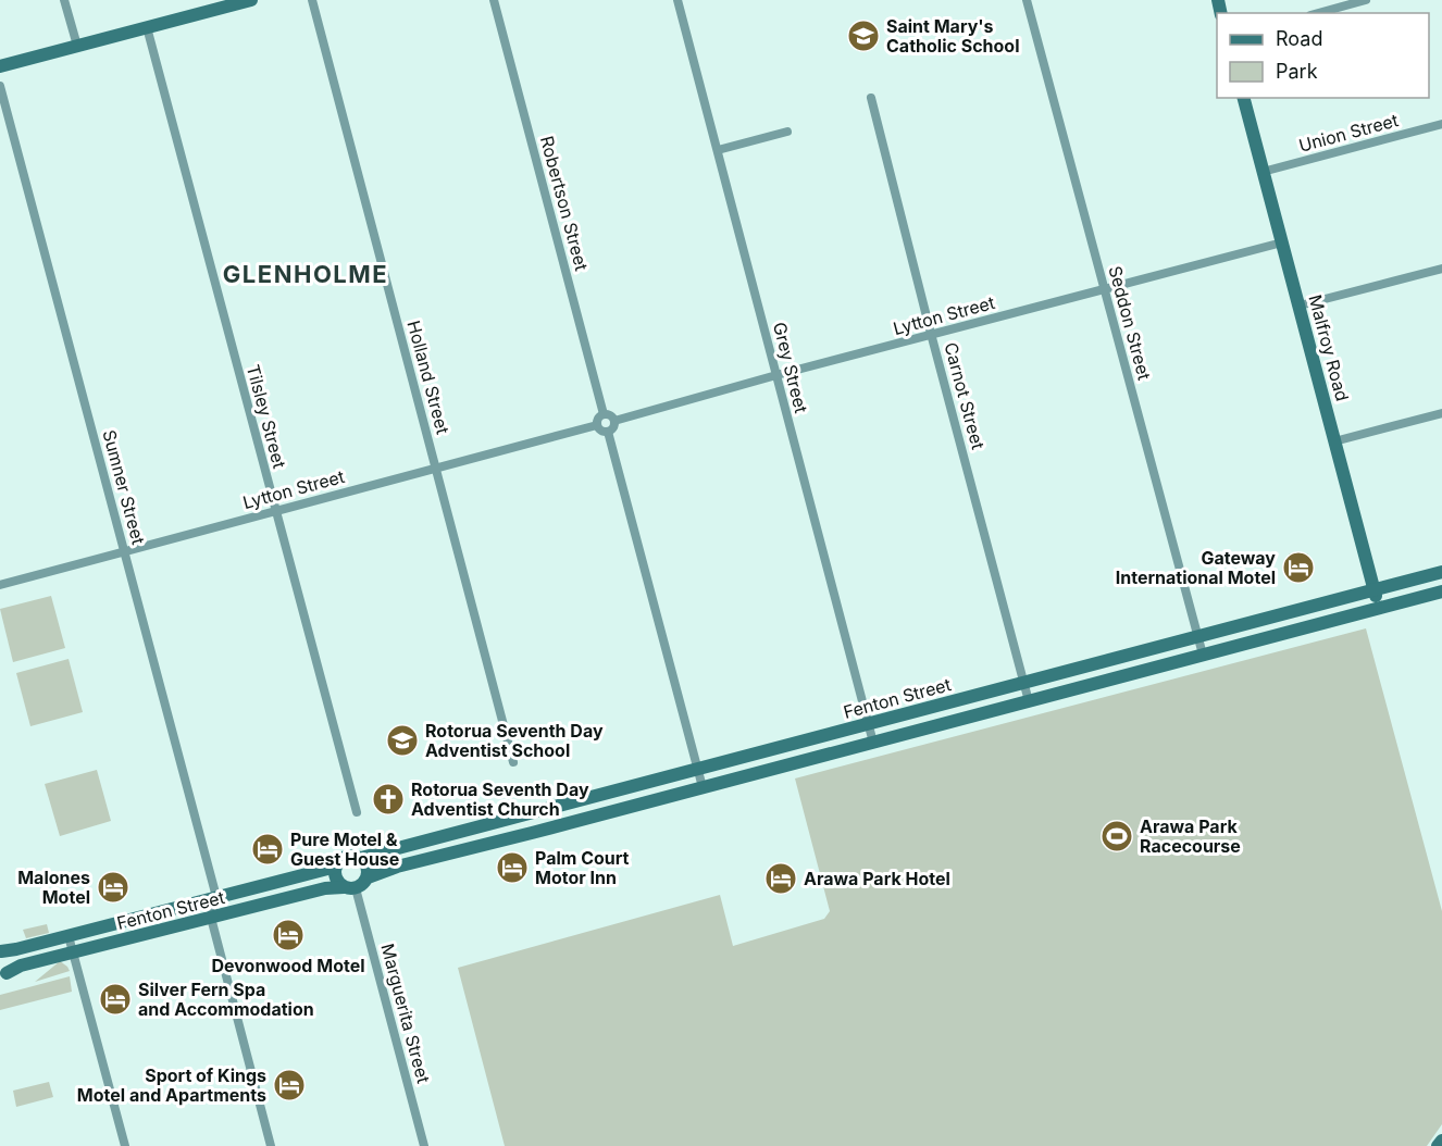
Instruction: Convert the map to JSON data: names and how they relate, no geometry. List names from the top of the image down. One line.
{"streets":{"main road":["Malfroy Road","Fenton Street"],"street":["Union Street","Robertson Street","Lytton Street","Seddon Street","Grey Street","Holland Street","Carnot Street","Tilsley Street","Sumner Street","Marguerita Street"]},"crossings":[["Union Street","Malfroy Road"],["Robertson Street","Lytton Street"],["Lytton Street","Seddon Street"],["Lytton Street","Malfroy Road"],["Lytton Street","Grey Street"],["Lytton Street","Holland Street"],["Lytton Street","Carnot Street"],["Lytton Street","Tilsley Street"],["Lytton Street","Sumner Street"],["Seddon Street","Fenton Street"],["Malfroy Road","Fenton Street"],["Grey Street","Fenton Street"],["Carnot Street","Fenton Street"],["Sumner Street","Fenton Street"],["Fenton Street","Marguerita Street"]],"districts":["GLENHOLME"],"places":{"school or university":["Saint Mary's Catholic School","Rotorua Seventh Day Adventist School"],"hotel":["Gateway International Motel","Pure Motel & Guest House","Palm Court Motor Inn","Arawa Park Hotel","Malones Motel","Devonwood Motel","Silver Fern Spa and Accommodation","Sport of Kings Motel and Apartments"],"church":["Rotorua Seventh Day Adventist Church"],"sports":["Arawa Park Racecourse"]},"legend":["Road","Park"]}
